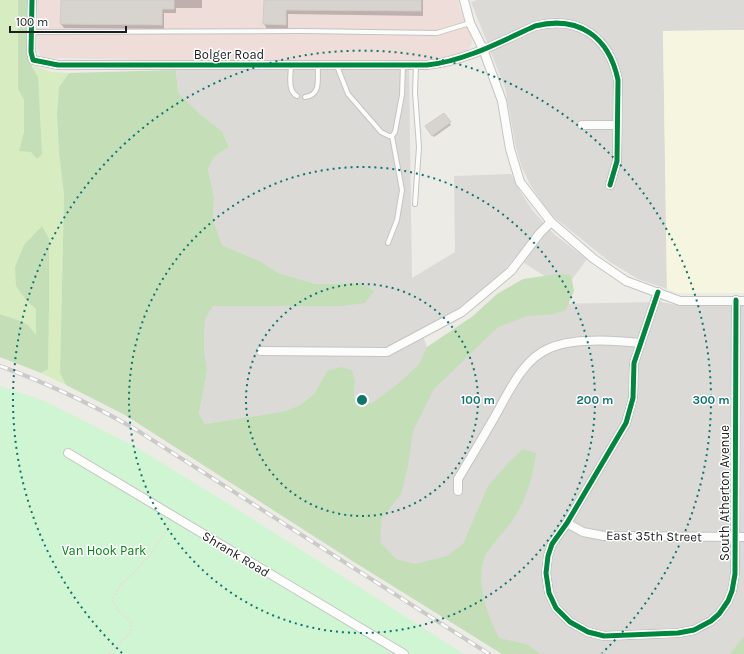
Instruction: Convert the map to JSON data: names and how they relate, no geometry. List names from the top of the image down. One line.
{"streets":{"street":["Bolger Road","South Atherton Avenue","East 35th Street","Shrank Road"]},"crossings":[["South Atherton Avenue","East 35th Street"]],"parks":["Van Hook Park"],"scale_bar":"100 m","rings":["100 m","200 m","300 m"]}
